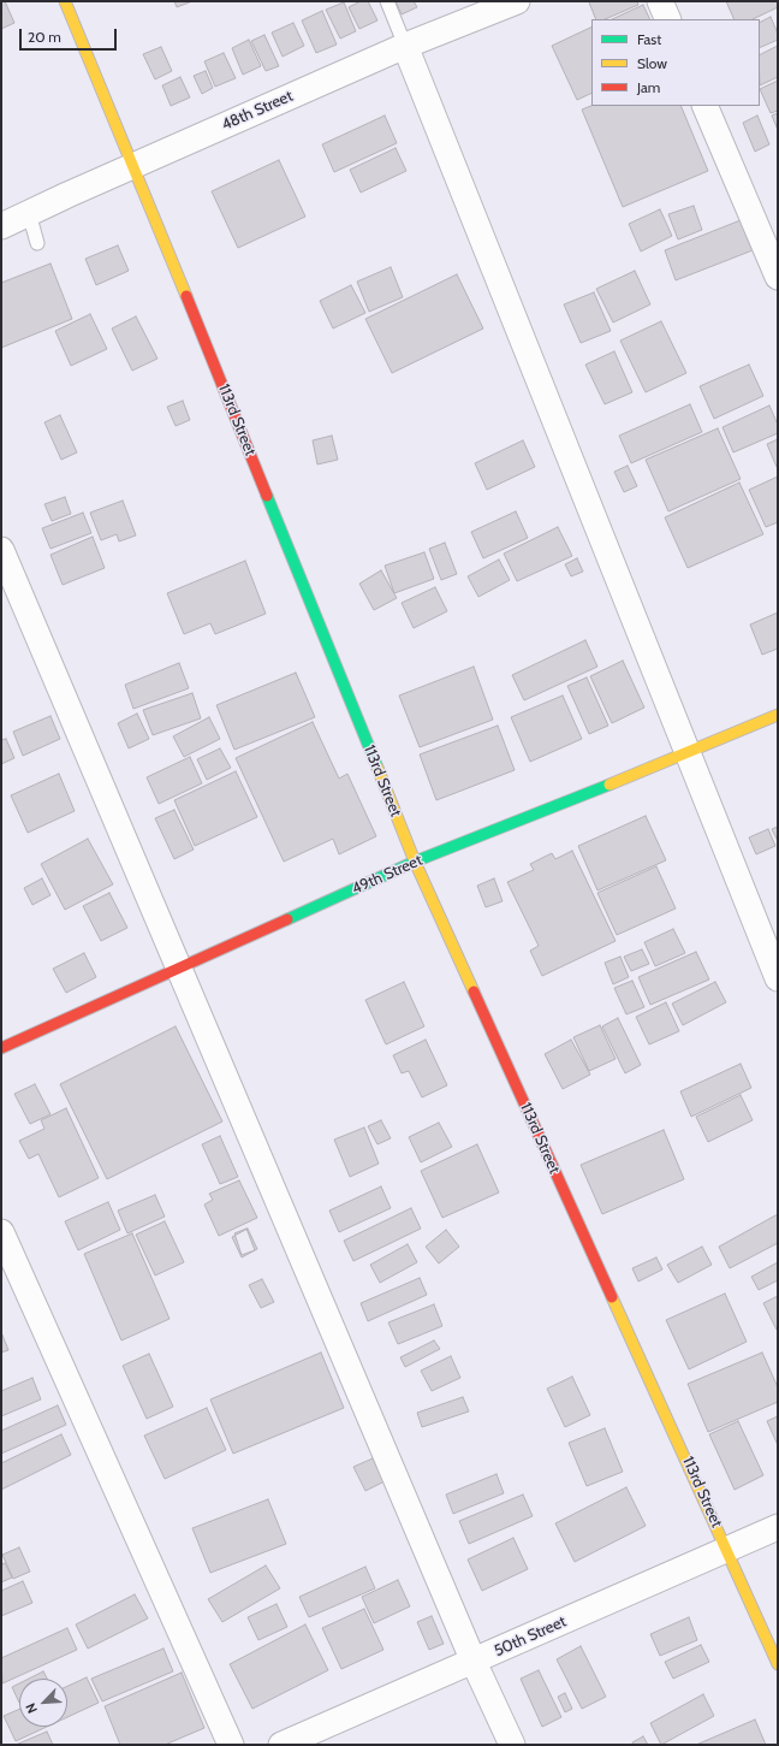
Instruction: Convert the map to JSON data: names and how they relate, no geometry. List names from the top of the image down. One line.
{"streets":{"street":["48th Street","113rd Street","49th Street","50th Street"]},"crossings":[["48th Street","113rd Street"],["113rd Street","49th Street"],["113rd Street","50th Street"]],"legend":["Fast","Slow","Jam"],"scale_bar":"20 m","north":"bottom left"}
